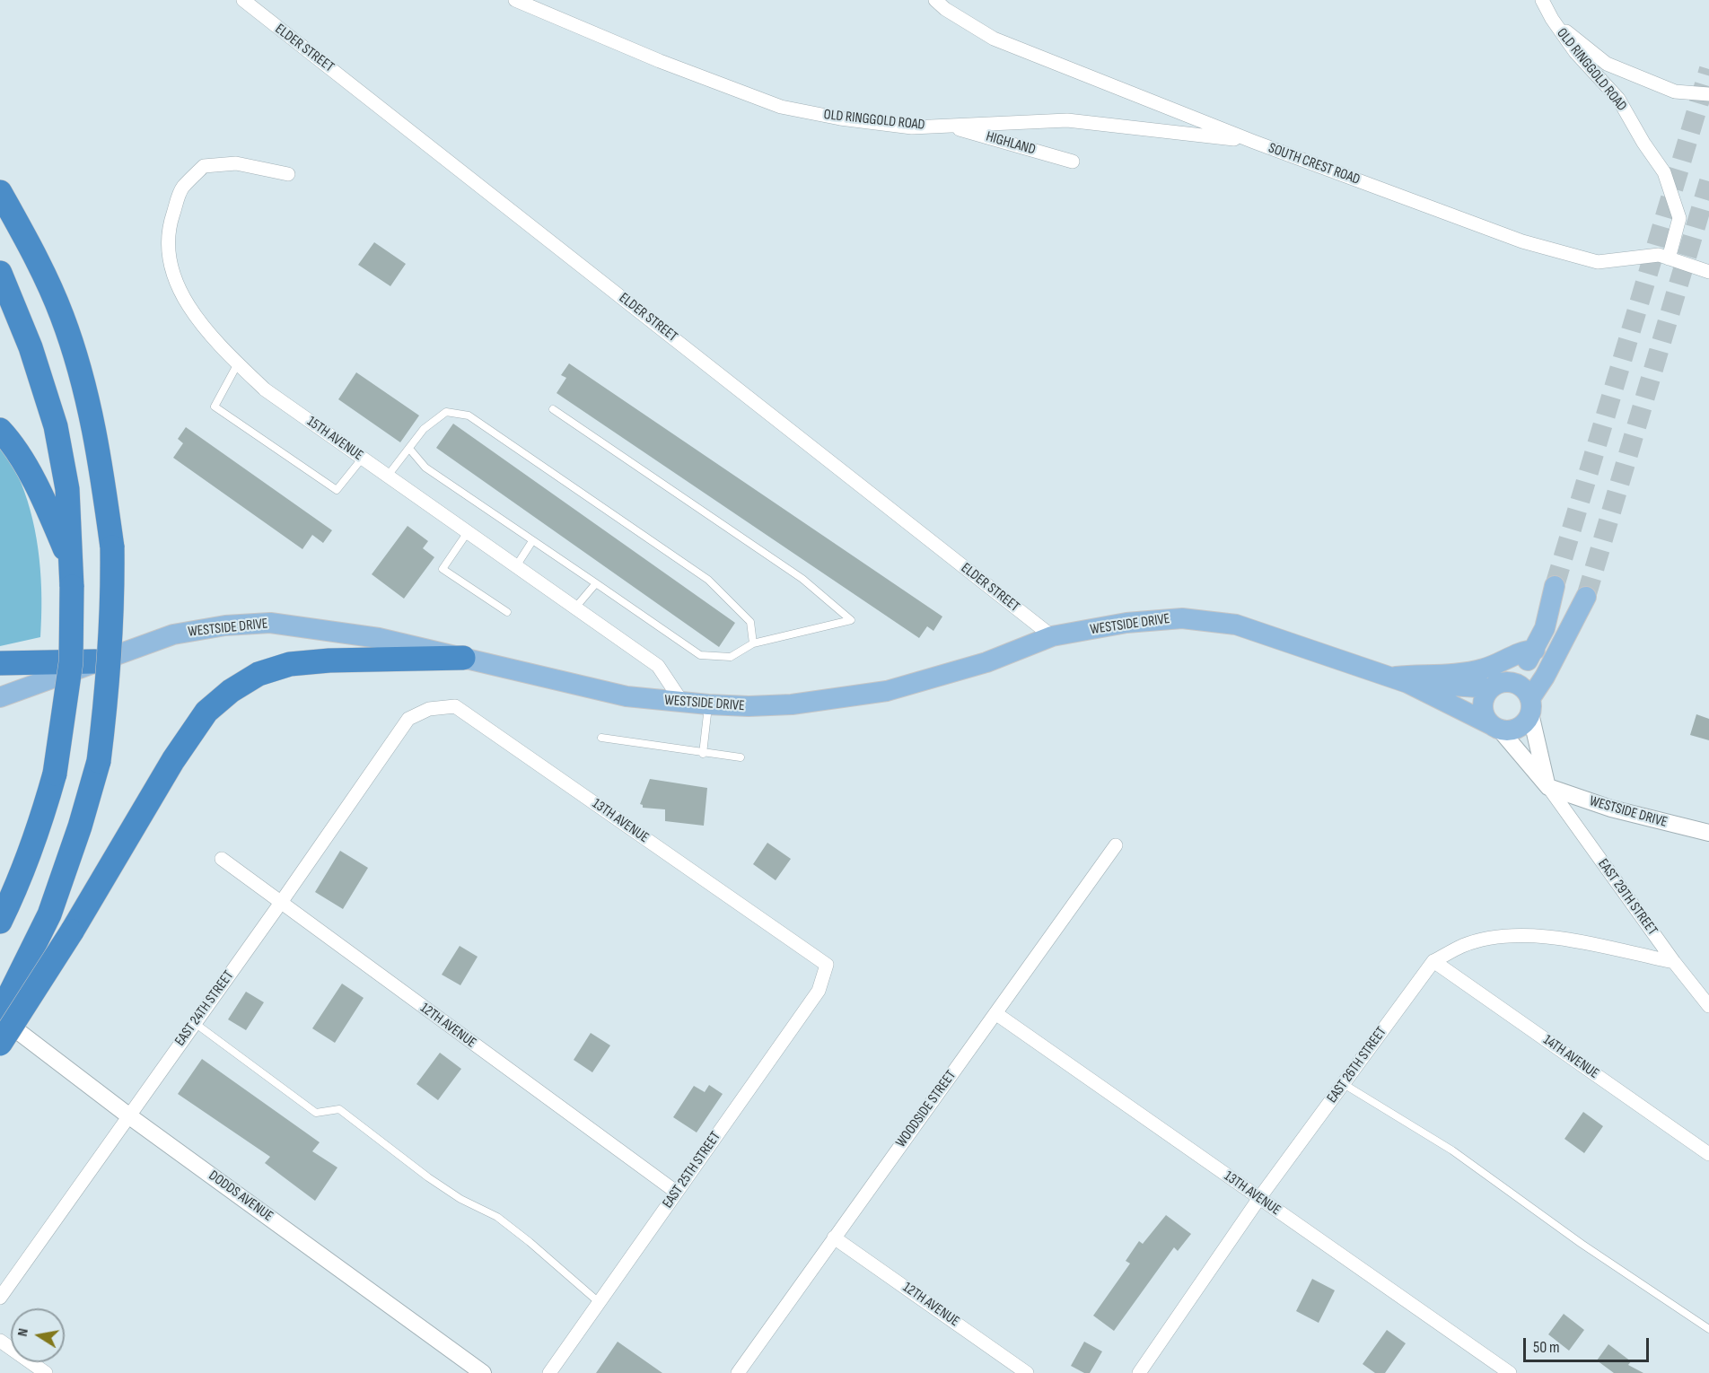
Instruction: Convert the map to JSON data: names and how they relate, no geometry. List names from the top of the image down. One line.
{"streets":{"main road":["WESTSIDE DRIVE"],"street":["ELDER STREET","OLD RINGGOLD ROAD","HIGHLAND","SOUTH CREST ROAD","15TH AVENUE","13TH AVENUE","EAST 29TH STREET","EAST 24TH STREET","12TH AVENUE","14TH AVENUE","EAST 26TH STREET","WOODSIDE STREET","EAST 25TH STREET","DODDS AVENUE"]},"crossings":[["ELDER STREET","WESTSIDE DRIVE"],["OLD RINGGOLD ROAD","HIGHLAND"],["OLD RINGGOLD ROAD","SOUTH CREST ROAD"],["15TH AVENUE","WESTSIDE DRIVE"],["WESTSIDE DRIVE","EAST 29TH STREET"],["13TH AVENUE","EAST 24TH STREET"],["13TH AVENUE","EAST 26TH STREET"],["13TH AVENUE","WOODSIDE STREET"],["13TH AVENUE","EAST 25TH STREET"],["EAST 29TH STREET","EAST 26TH STREET"],["EAST 24TH STREET","12TH AVENUE"],["EAST 24TH STREET","DODDS AVENUE"],["12TH AVENUE","WOODSIDE STREET"],["12TH AVENUE","EAST 25TH STREET"],["14TH AVENUE","EAST 26TH STREET"]],"scale_bar":"50 m","north":"left"}
